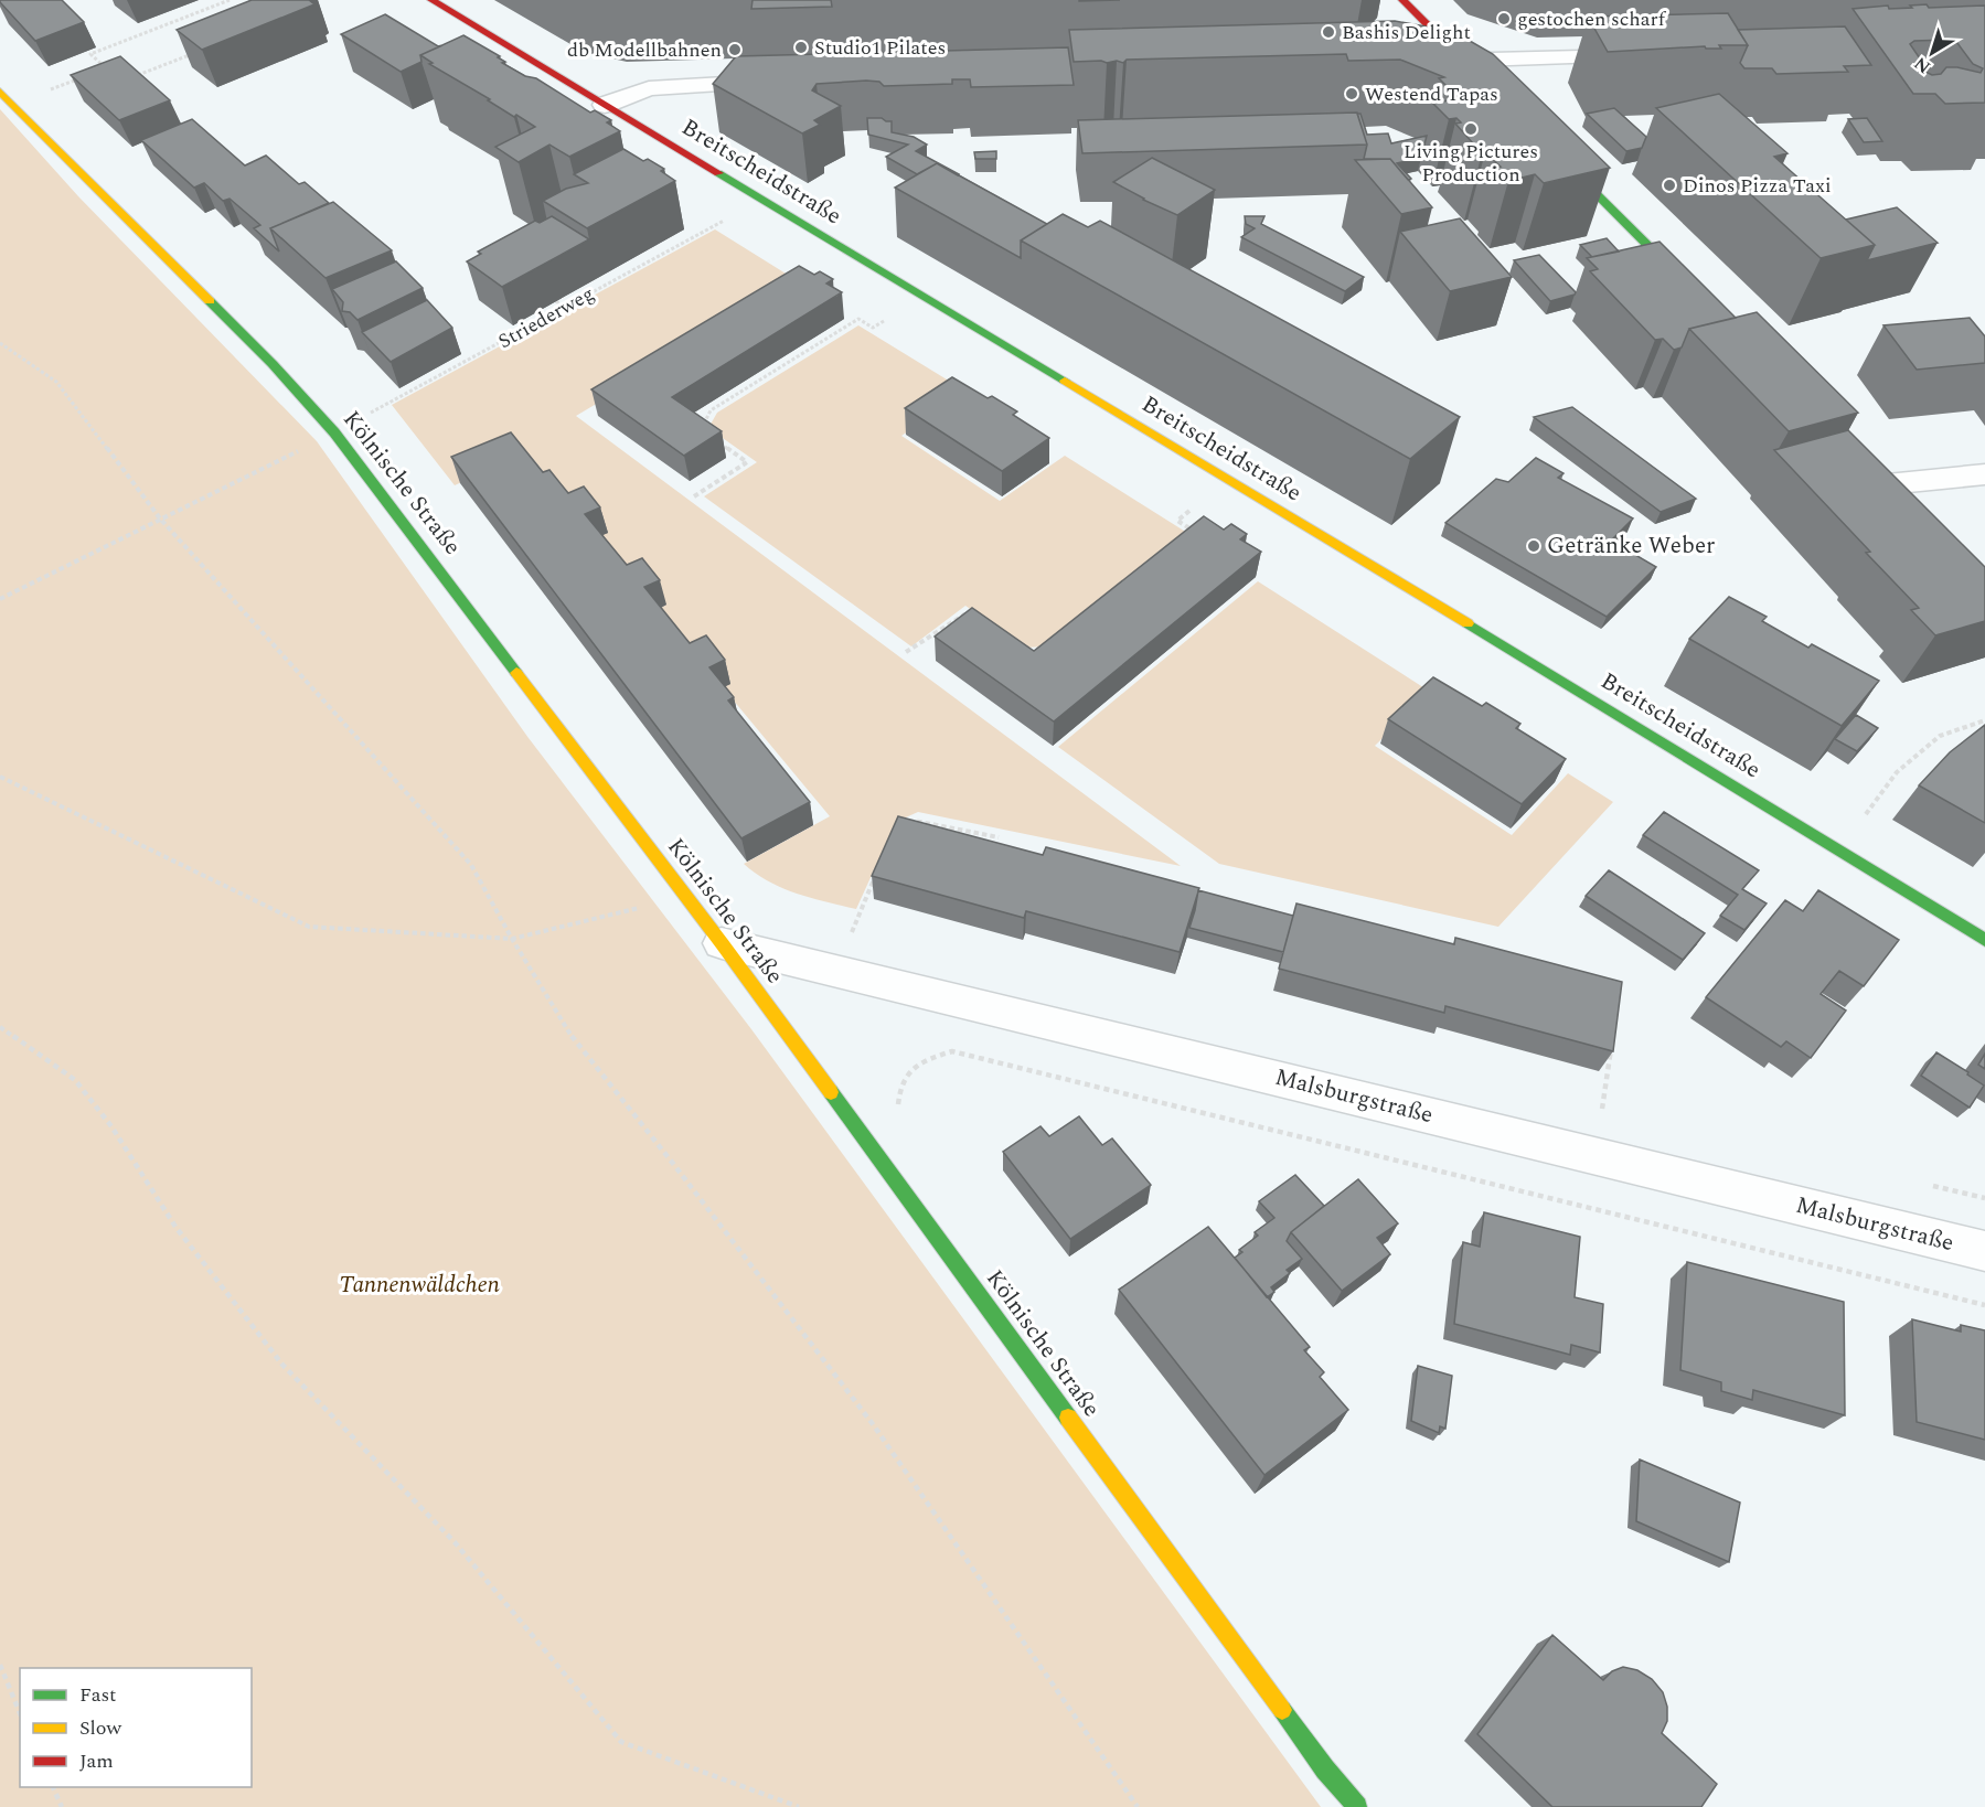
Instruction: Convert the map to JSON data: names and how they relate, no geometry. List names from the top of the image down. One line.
{"streets":{"main road":["Breitscheidstraße","Kölnische Straße"],"street":["Malsburgstraße"],"path":["Striederweg"]},"crossings":[["Kölnische Straße","Malsburgstraße"]],"parks":["Tannenwäldchen"],"places":["gestochen scharf","Bashis Delight","Studio1 Pilates","db Modellbahnen","Westend Tapas","Living Pictures Production","Dinos Pizza Taxi","Getränke Weber"],"legend":["Fast","Slow","Jam"],"north":"bottom left"}
